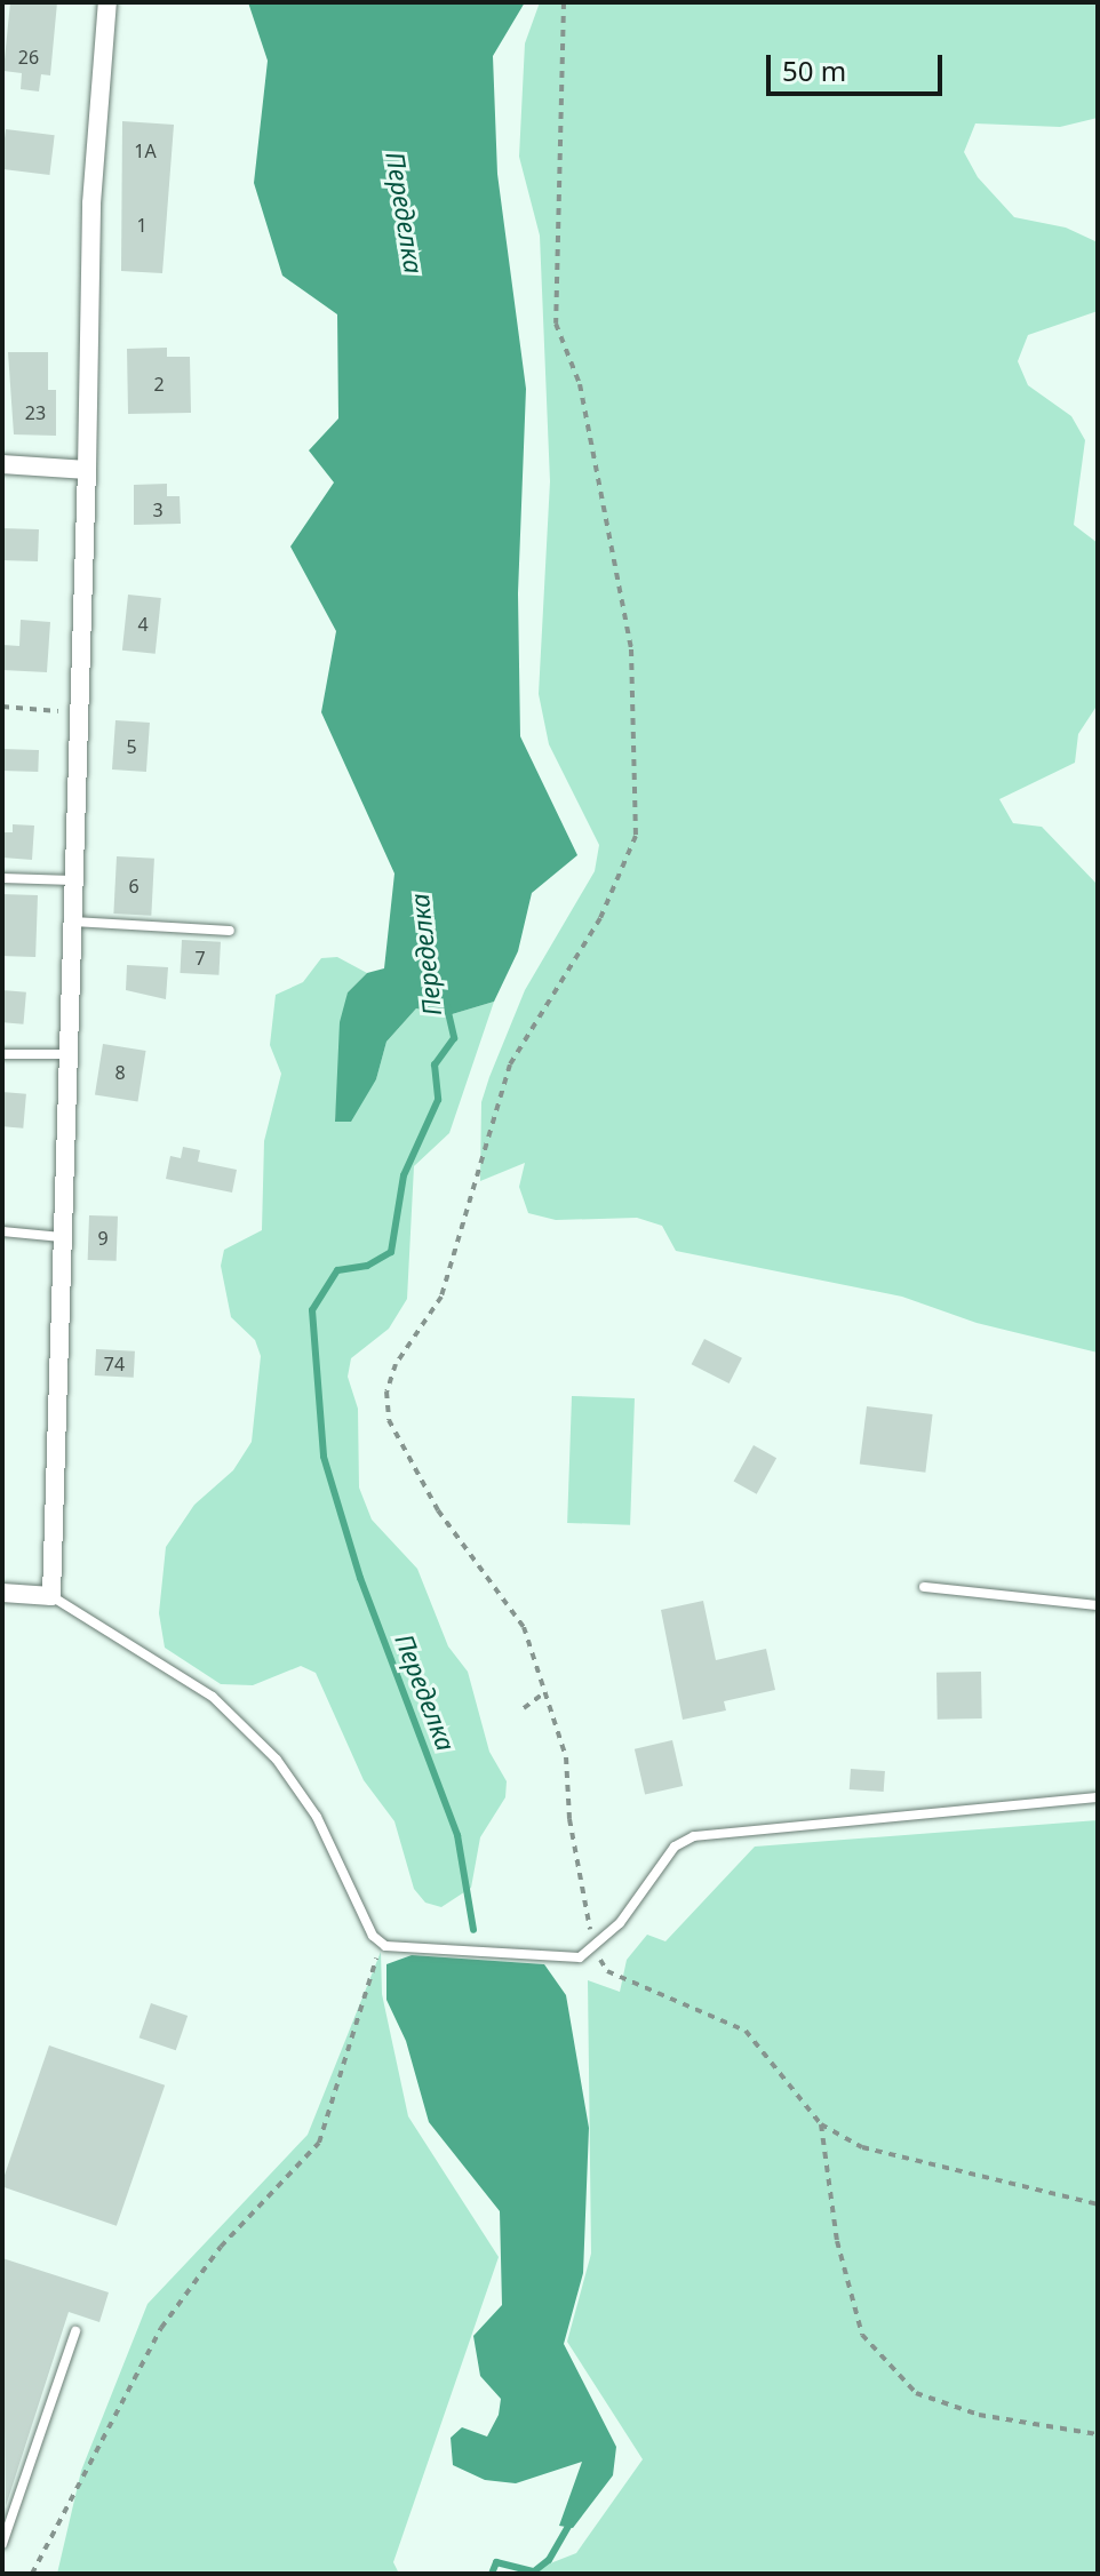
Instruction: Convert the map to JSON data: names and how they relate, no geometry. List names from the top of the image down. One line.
{"water":["Переделка"],"house_numbers":["26","1А","1","2","23","3","4","5","6","7","8","9","74"],"scale_bar":"50 m"}
